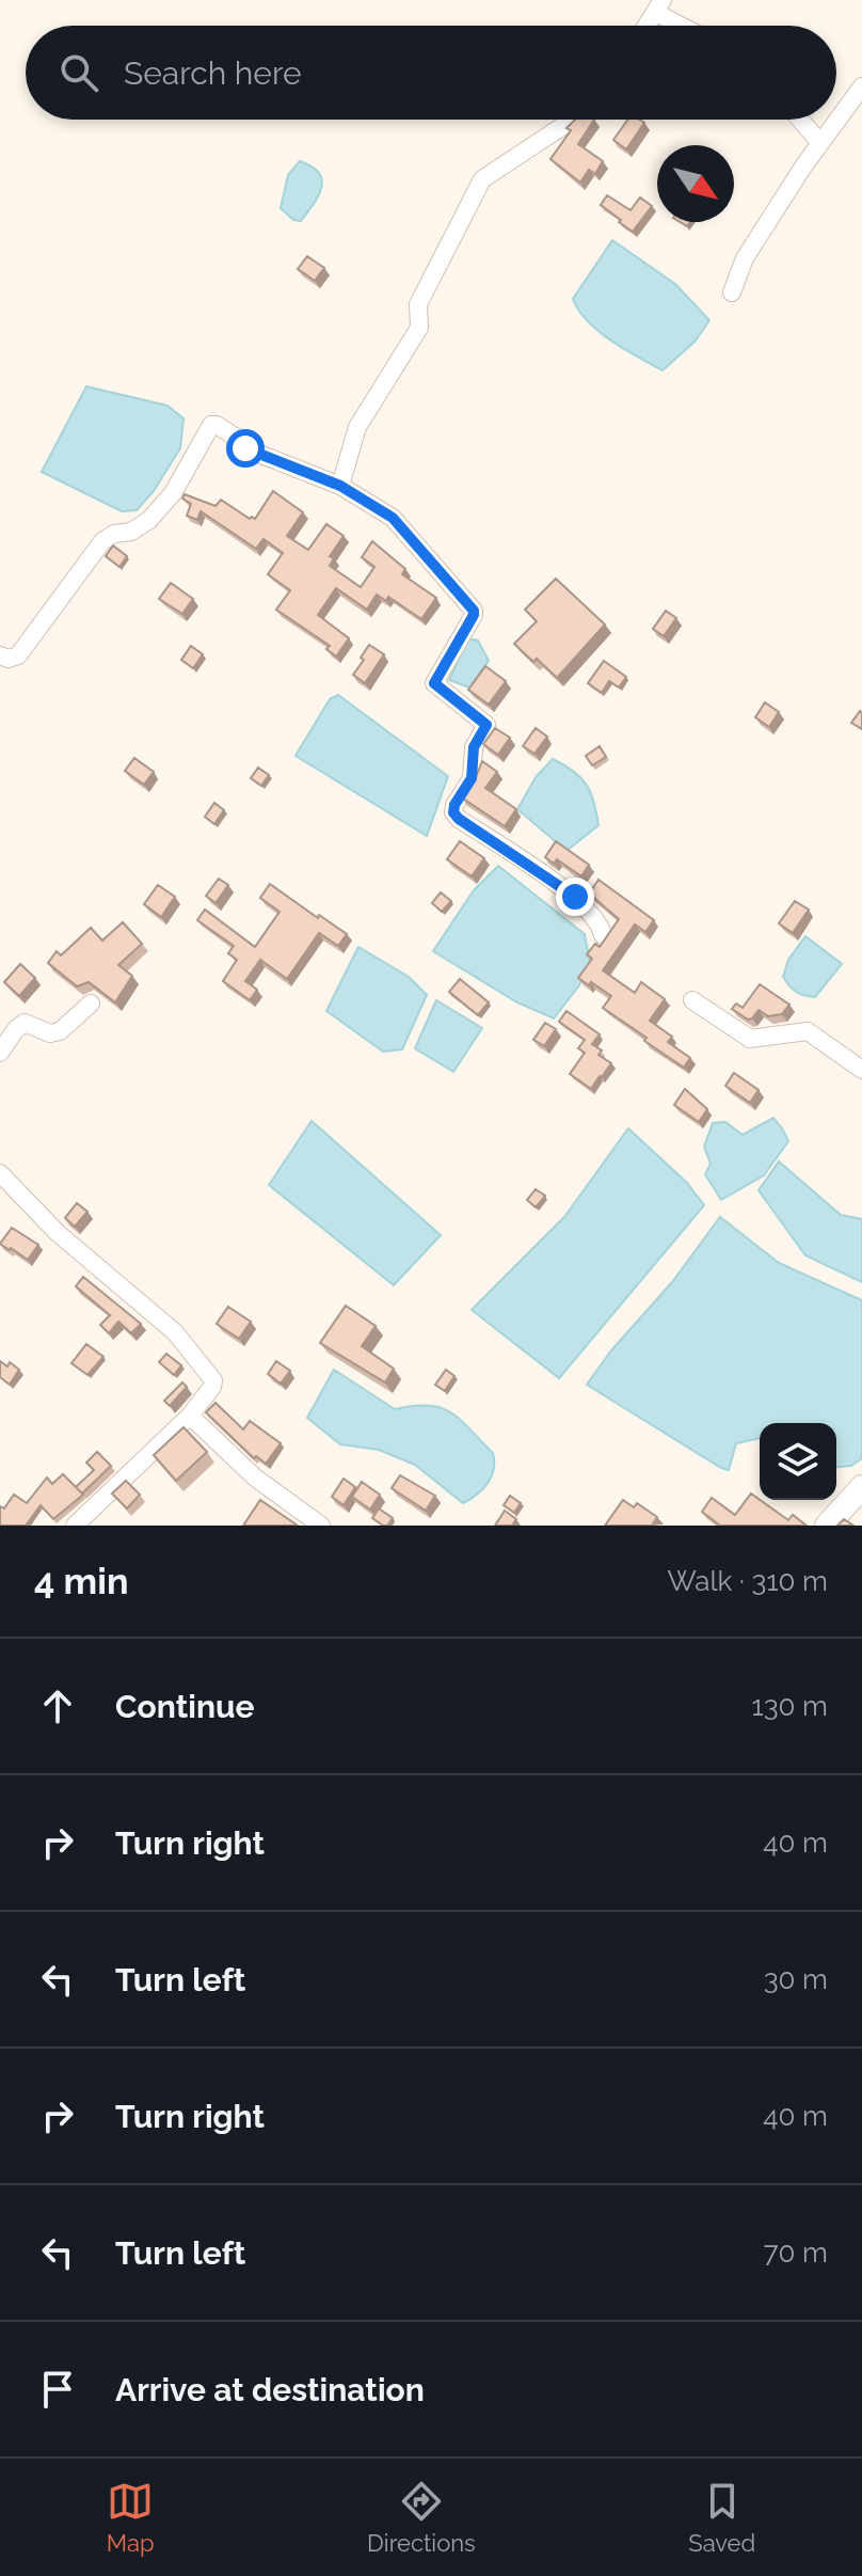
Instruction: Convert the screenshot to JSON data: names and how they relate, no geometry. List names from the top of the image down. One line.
{"north":"bottom right","page":{"search":"Search here","heading":["4 min","Walk · 310 m"],"list":[["Continue","130 m"],["Turn right","40 m"],["Turn left","30 m"],["Turn right","40 m"],["Turn left","70 m"],"Arrive at destination"],"nav":["Map","Directions","Saved"]}}
